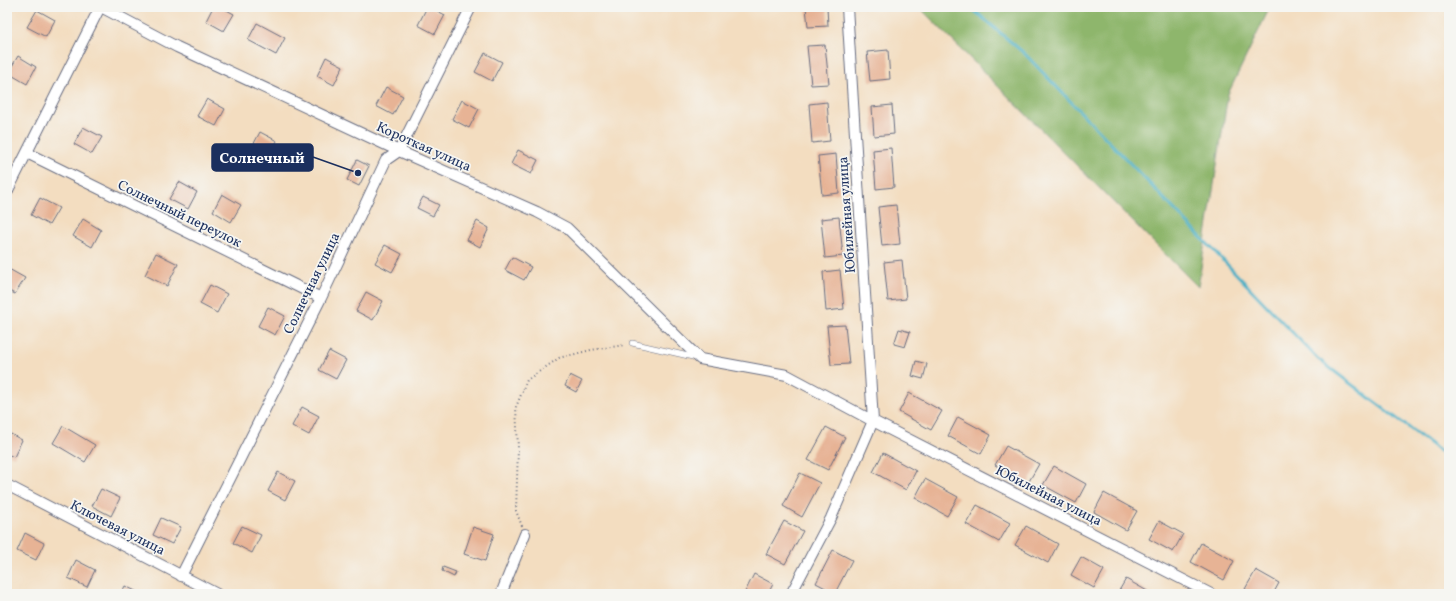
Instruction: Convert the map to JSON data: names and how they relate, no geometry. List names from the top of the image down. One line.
{"streets":{"street":["Короткая улица","Солнечный переулок","Юбилейная улица","Солнечная улица","Ключевая улица"]},"crossings":[["Короткая улица","Юбилейная улица"],["Короткая улица","Солнечная улица"],["Солнечный переулок","Солнечная улица"],["Солнечная улица","Ключевая улица"]],"places":["Солнечный"]}
